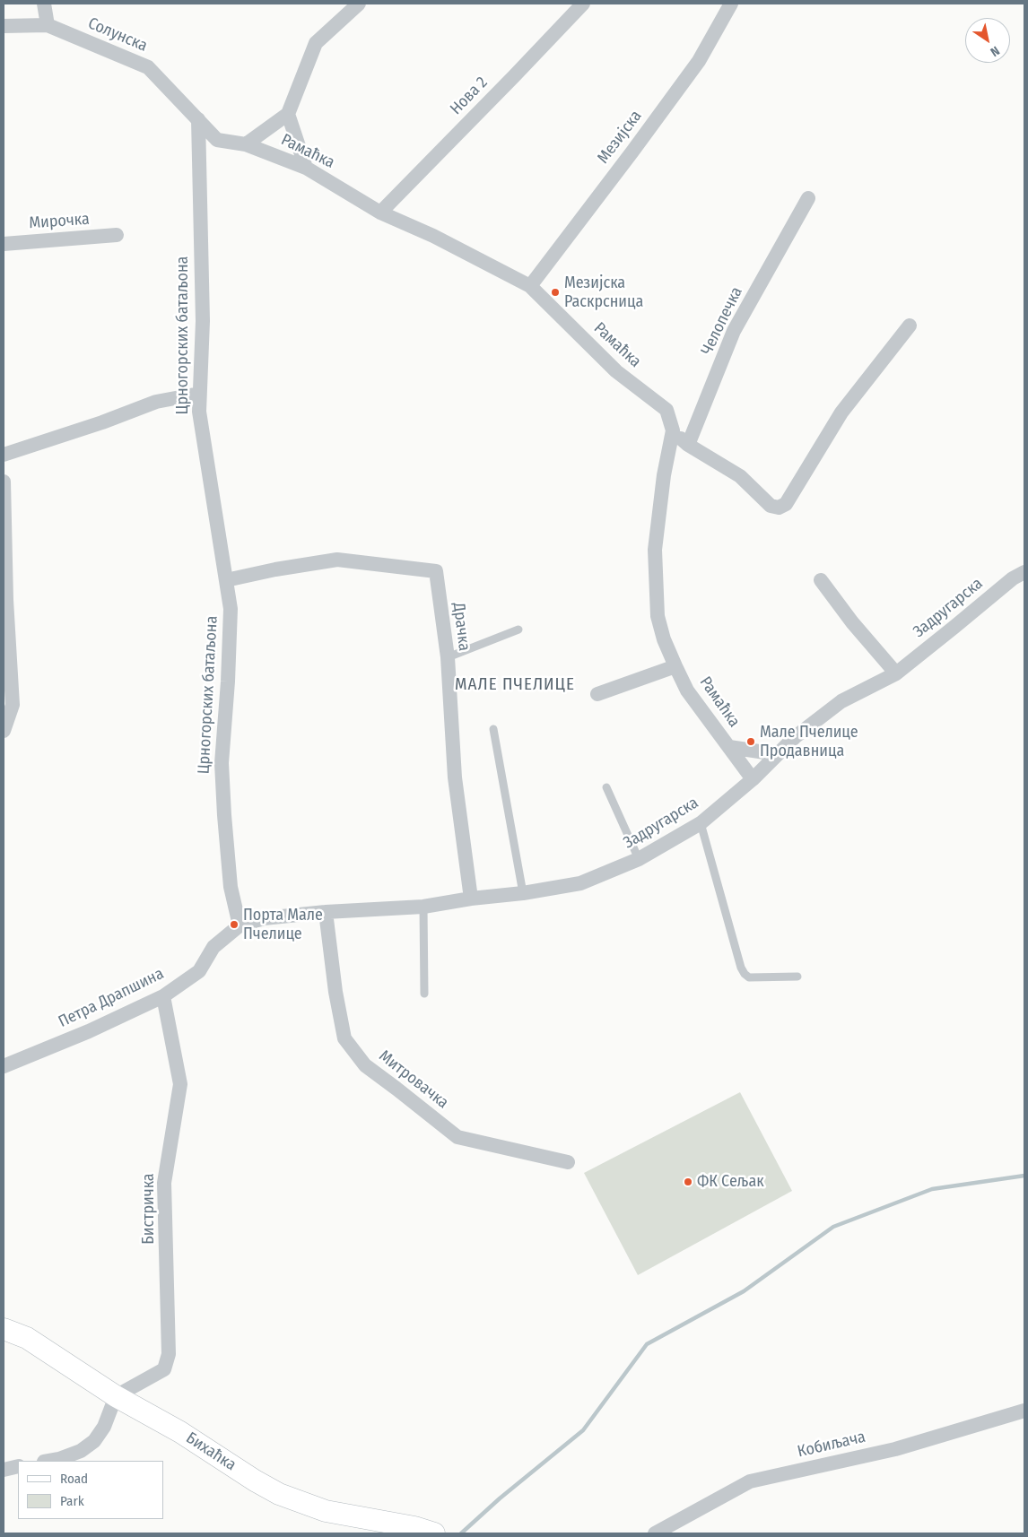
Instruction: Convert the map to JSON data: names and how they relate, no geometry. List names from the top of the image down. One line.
{"streets":{"street":["Солунска","Нова 2","Мезијска","Рамаћка","Мирочка","Челопечка","Црногорских батаљона","Задругарска","Драчка","Петра Драпшина","Митровачка","Бистричка","Кобиљача","Бихаћка"]},"crossings":[["Солунска","Црногорских батаљона"],["Нова 2","Рамаћка"],["Мезијска","Рамаћка"],["Рамаћка","Задругарска"],["Црногорских батаљона","Задругарска"],["Црногорских батаљона","Драчка"],["Црногорских батаљона","Петра Драпшина"],["Задругарска","Драчка"],["Задругарска","Петра Драпшина"],["Задругарска","Митровачка"],["Петра Драпшина","Бистричка"],["Бистричка","Бихаћка"]],"districts":["МАЛЕ ПЧЕЛИЦЕ"],"places":["Мезијска Раскрсница","Мале Пчелице Продавница","Порта Мале Пчелице","ФК Сељак"],"legend":["Road","Park"],"north":"bottom right"}
